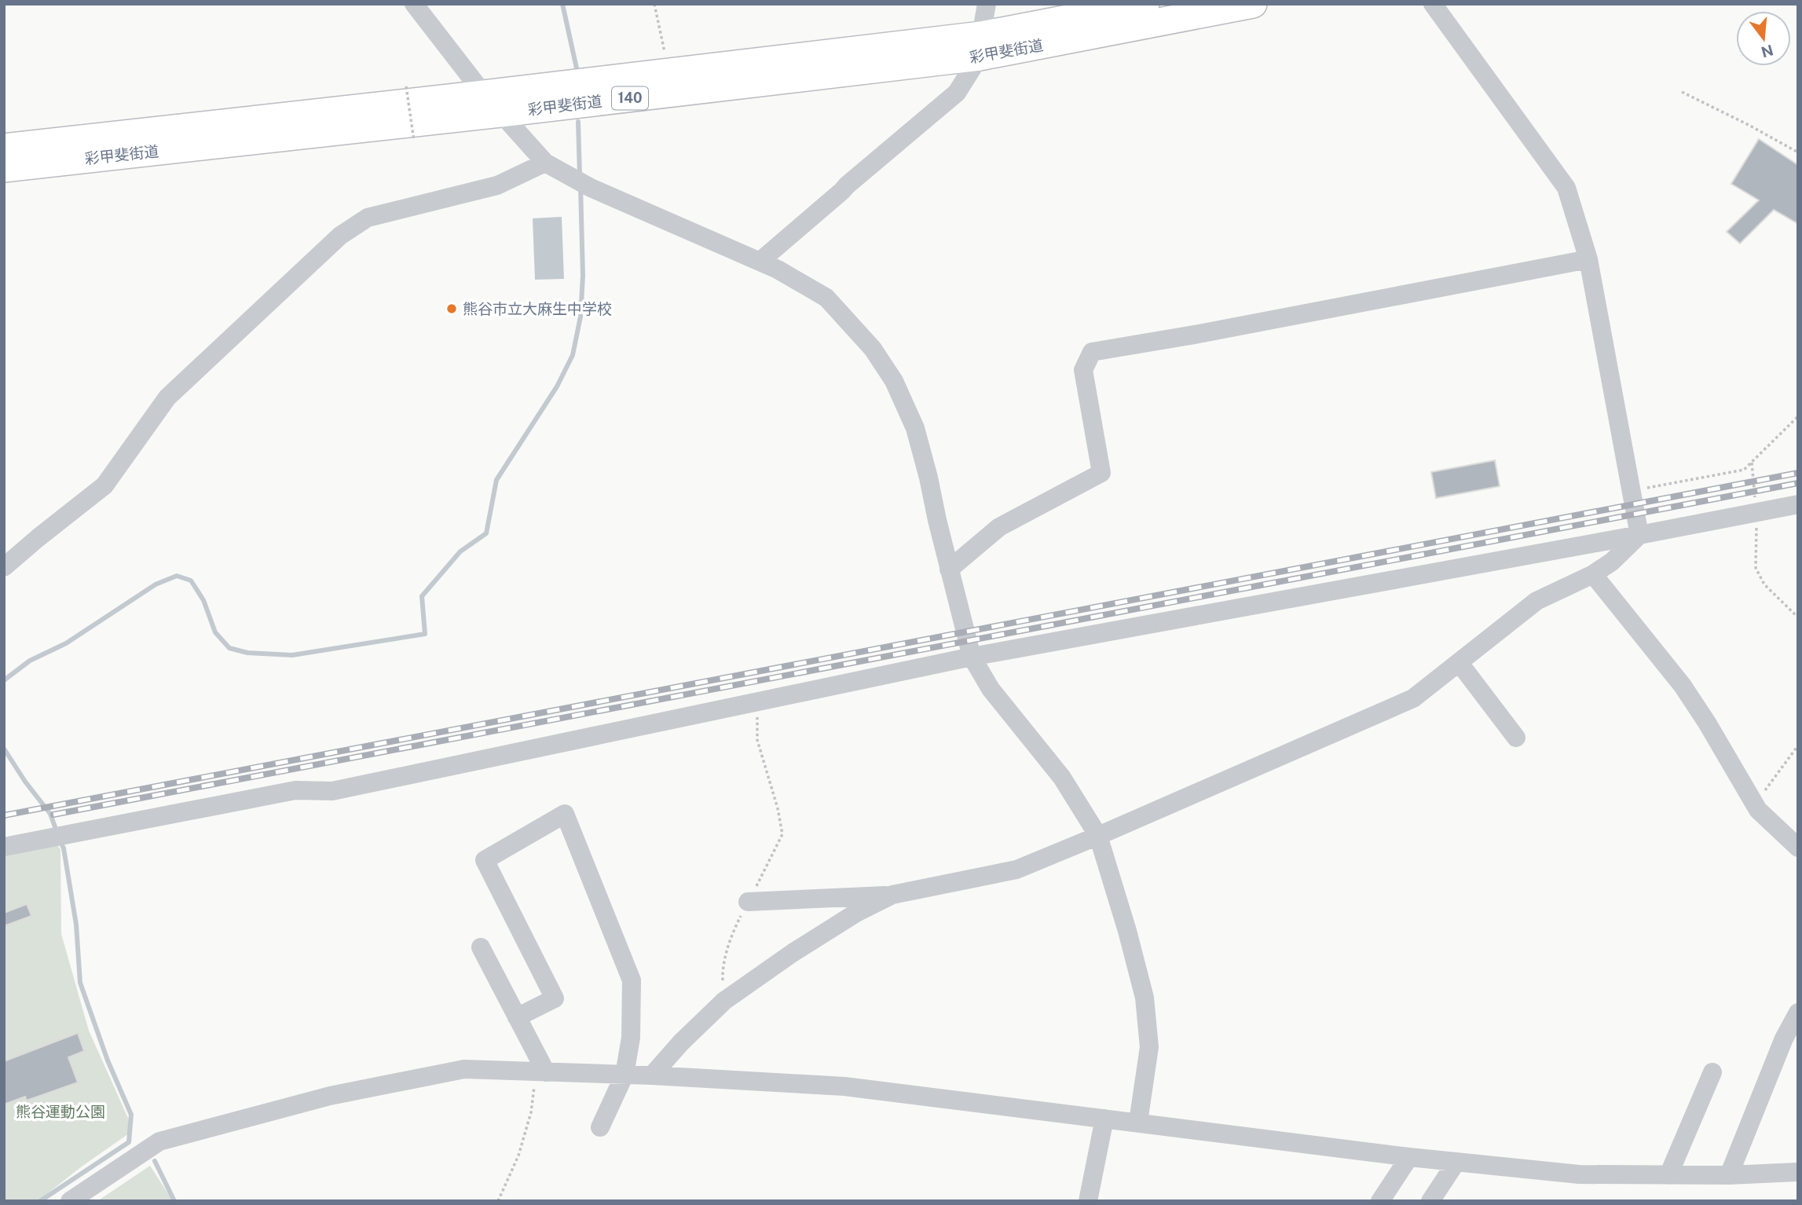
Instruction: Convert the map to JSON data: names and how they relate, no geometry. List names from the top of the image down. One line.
{"streets":{"highway":["彩甲斐街道","140"]},"parks":["熊谷運動公園"],"places":["熊谷市立大麻生中学校"],"north":"bottom"}
